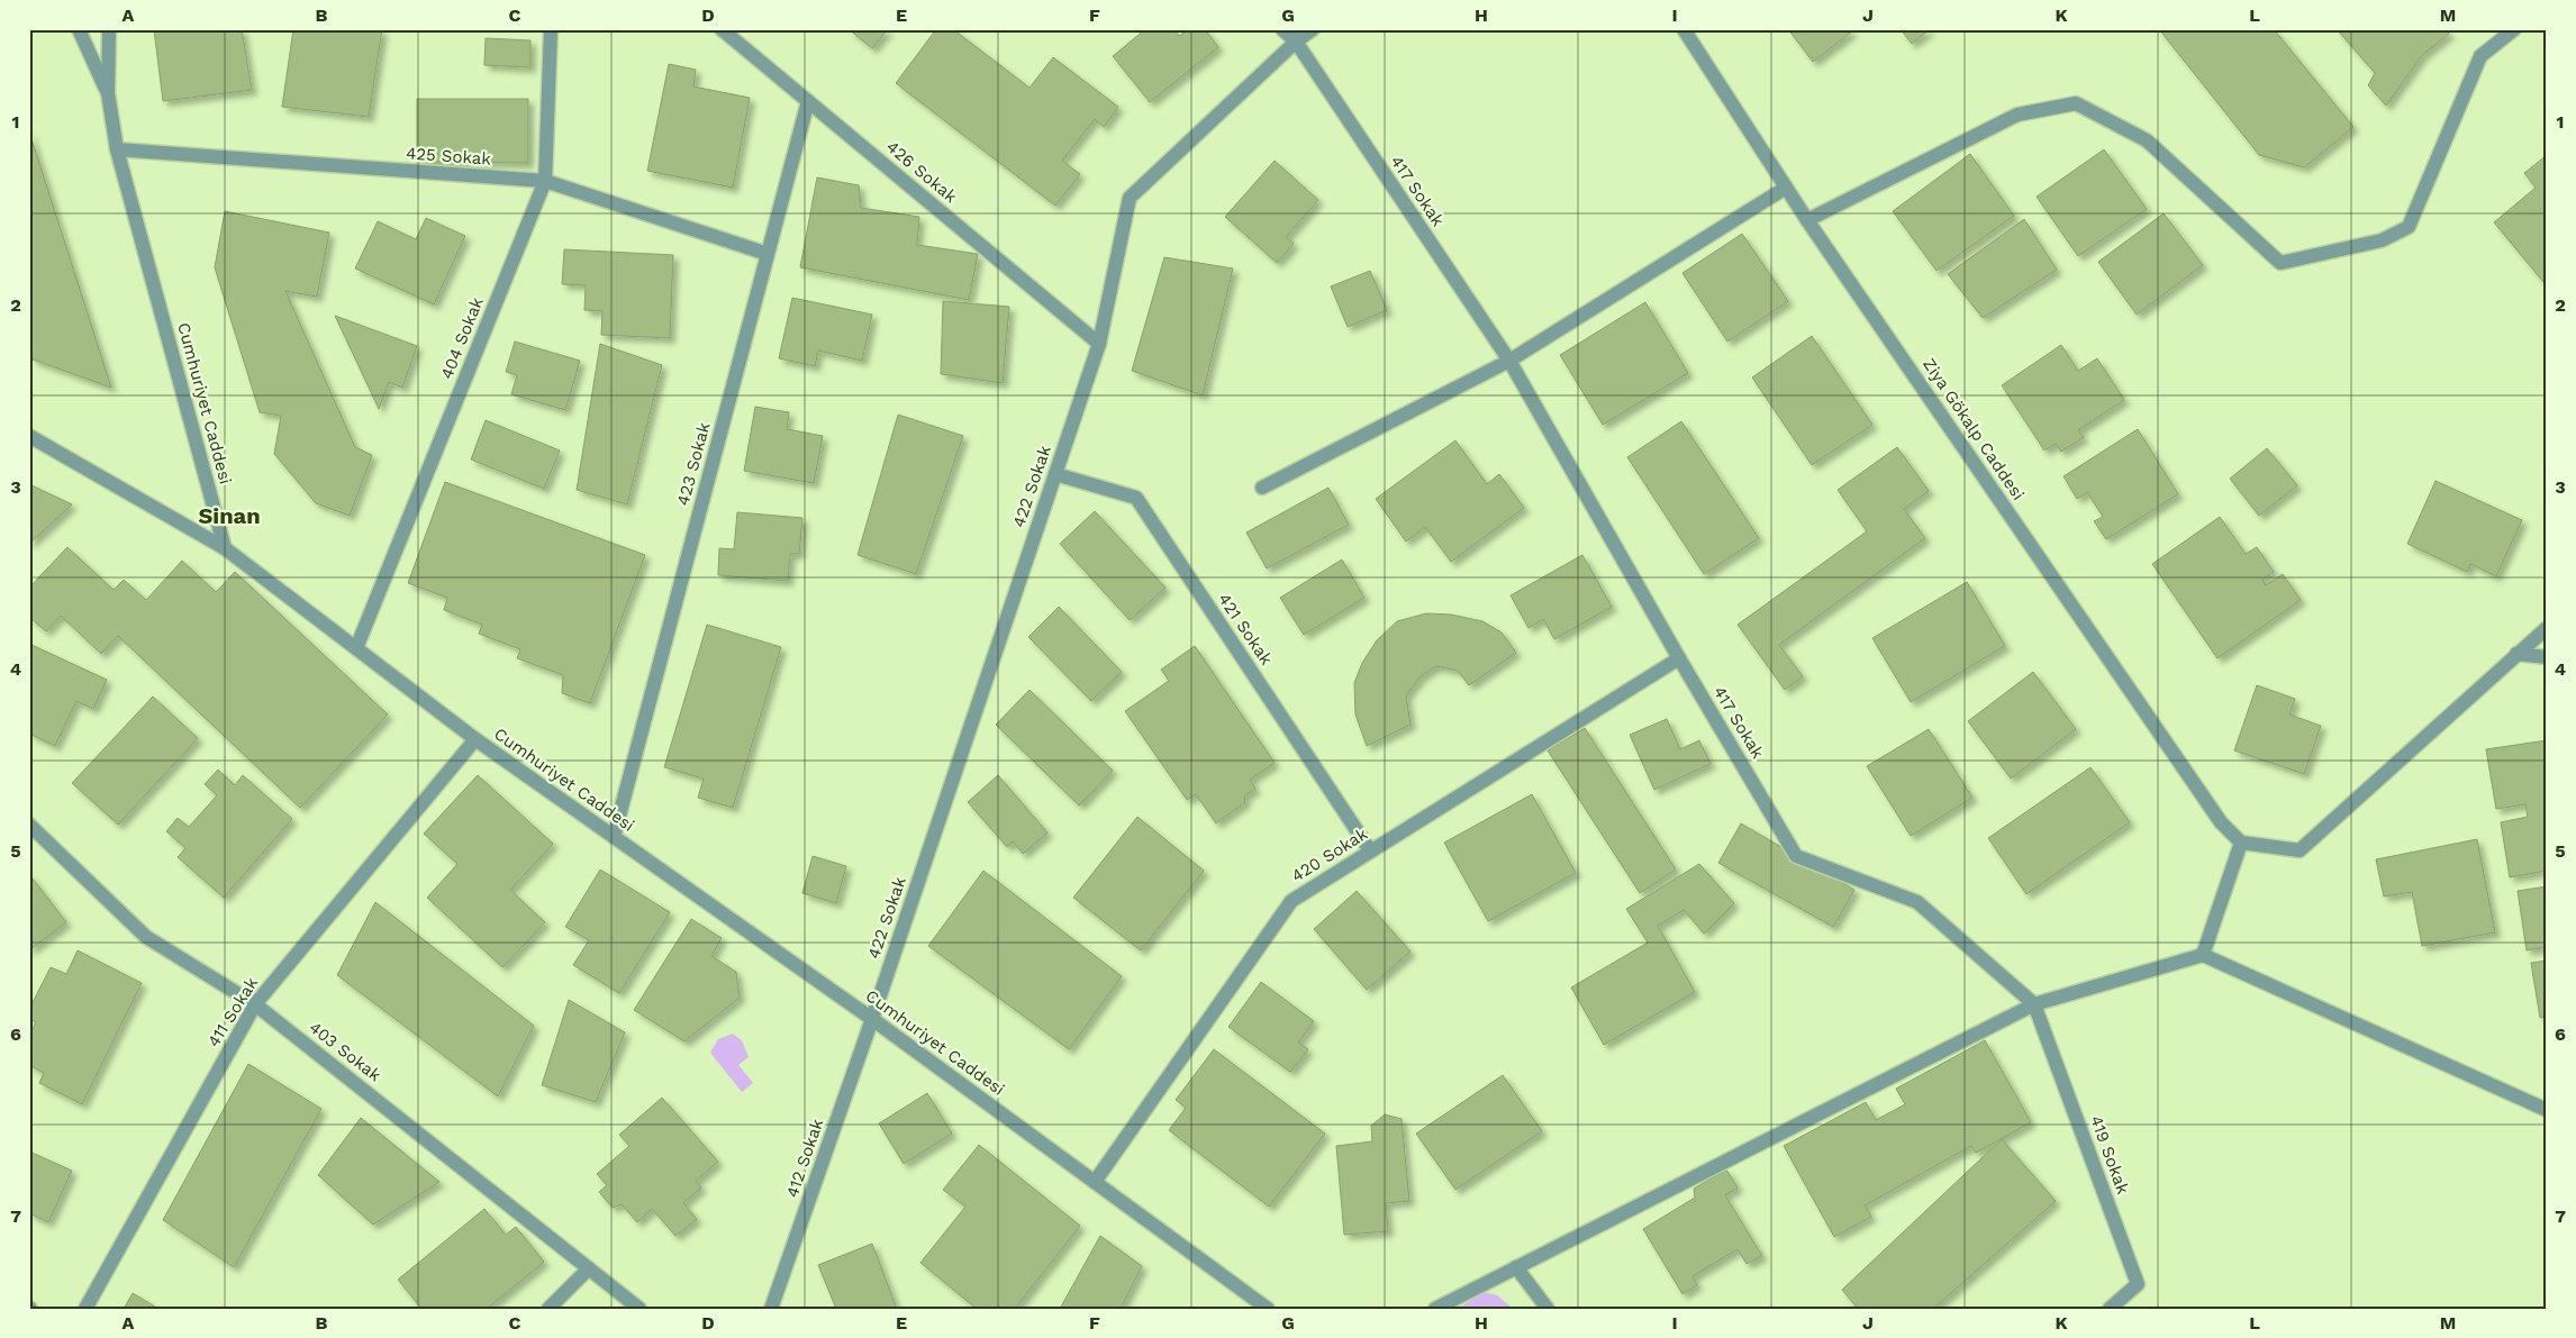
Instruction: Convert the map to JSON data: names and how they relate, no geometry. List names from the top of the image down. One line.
{"streets":{"street":["425 Sokak","426 Sokak","417 Sokak","404 Sokak","Cumhuriyet Caddesi","Ziya Gökalp Caddesi","423 Sokak","422 Sokak","421 Sokak","420 Sokak","411 Sokak","403 Sokak","419 Sokak","412 Sokak"]},"crossings":[["425 Sokak","404 Sokak"],["425 Sokak","Cumhuriyet Caddesi"],["425 Sokak","423 Sokak"],["426 Sokak","423 Sokak"],["426 Sokak","422 Sokak"],["417 Sokak","422 Sokak"],["417 Sokak","420 Sokak"],["417 Sokak","419 Sokak"],["404 Sokak","Cumhuriyet Caddesi"],["Cumhuriyet Caddesi","423 Sokak"],["Cumhuriyet Caddesi","422 Sokak"],["Cumhuriyet Caddesi","420 Sokak"],["Cumhuriyet Caddesi","411 Sokak"],["Cumhuriyet Caddesi","412 Sokak"],["422 Sokak","421 Sokak"],["422 Sokak","412 Sokak"],["421 Sokak","420 Sokak"],["411 Sokak","403 Sokak"]],"districts":["Sinan"],"grid":{"columns":["A","B","C","D","E","F","G","H","I","J","K","L","M"],"rows":["1","2","3","4","5","6","7"]}}
